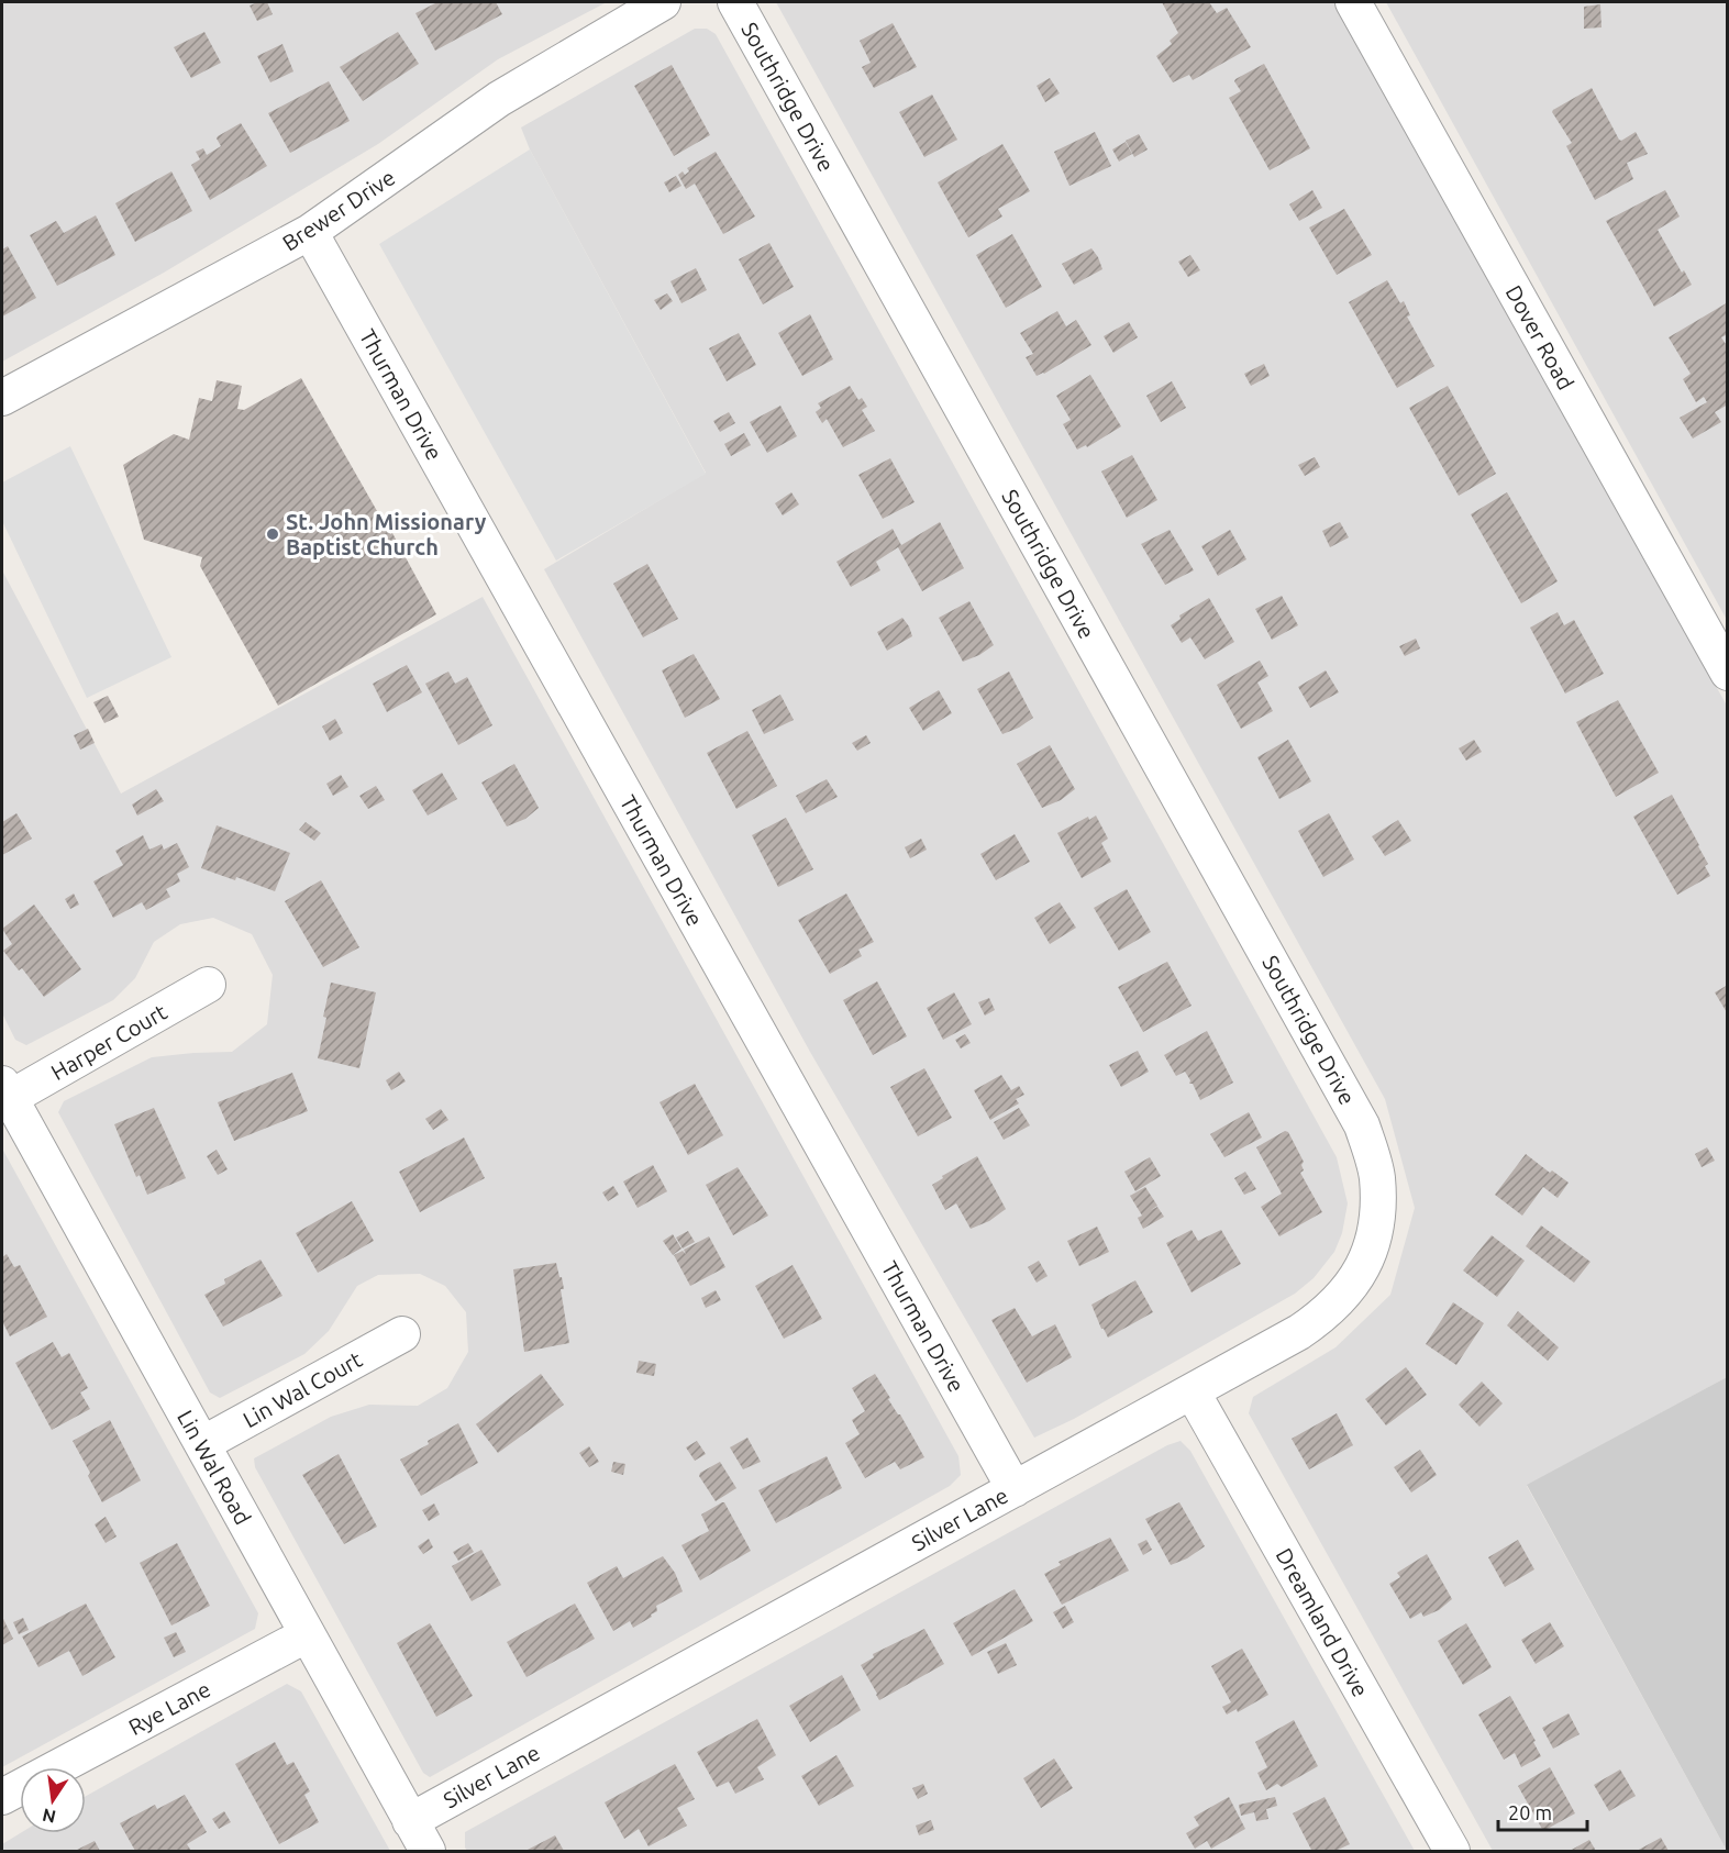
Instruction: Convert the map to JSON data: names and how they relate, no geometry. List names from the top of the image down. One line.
{"streets":{"street":["Southridge Drive","Brewer Drive","Dover Road","Thurman Drive","Harper Court","Lin Wal Court","Lin Wal Road","Silver Lane","Dreamland Drive","Rye Lane"]},"crossings":[["Southridge Drive","Silver Lane"],["Brewer Drive","Thurman Drive"],["Thurman Drive","Silver Lane"],["Harper Court","Lin Wal Road"],["Lin Wal Court","Lin Wal Road"],["Lin Wal Road","Silver Lane"],["Lin Wal Road","Rye Lane"],["Silver Lane","Dreamland Drive"]],"places":["St. John Missionary Baptist Church"],"scale_bar":"20 m","north":"bottom"}
